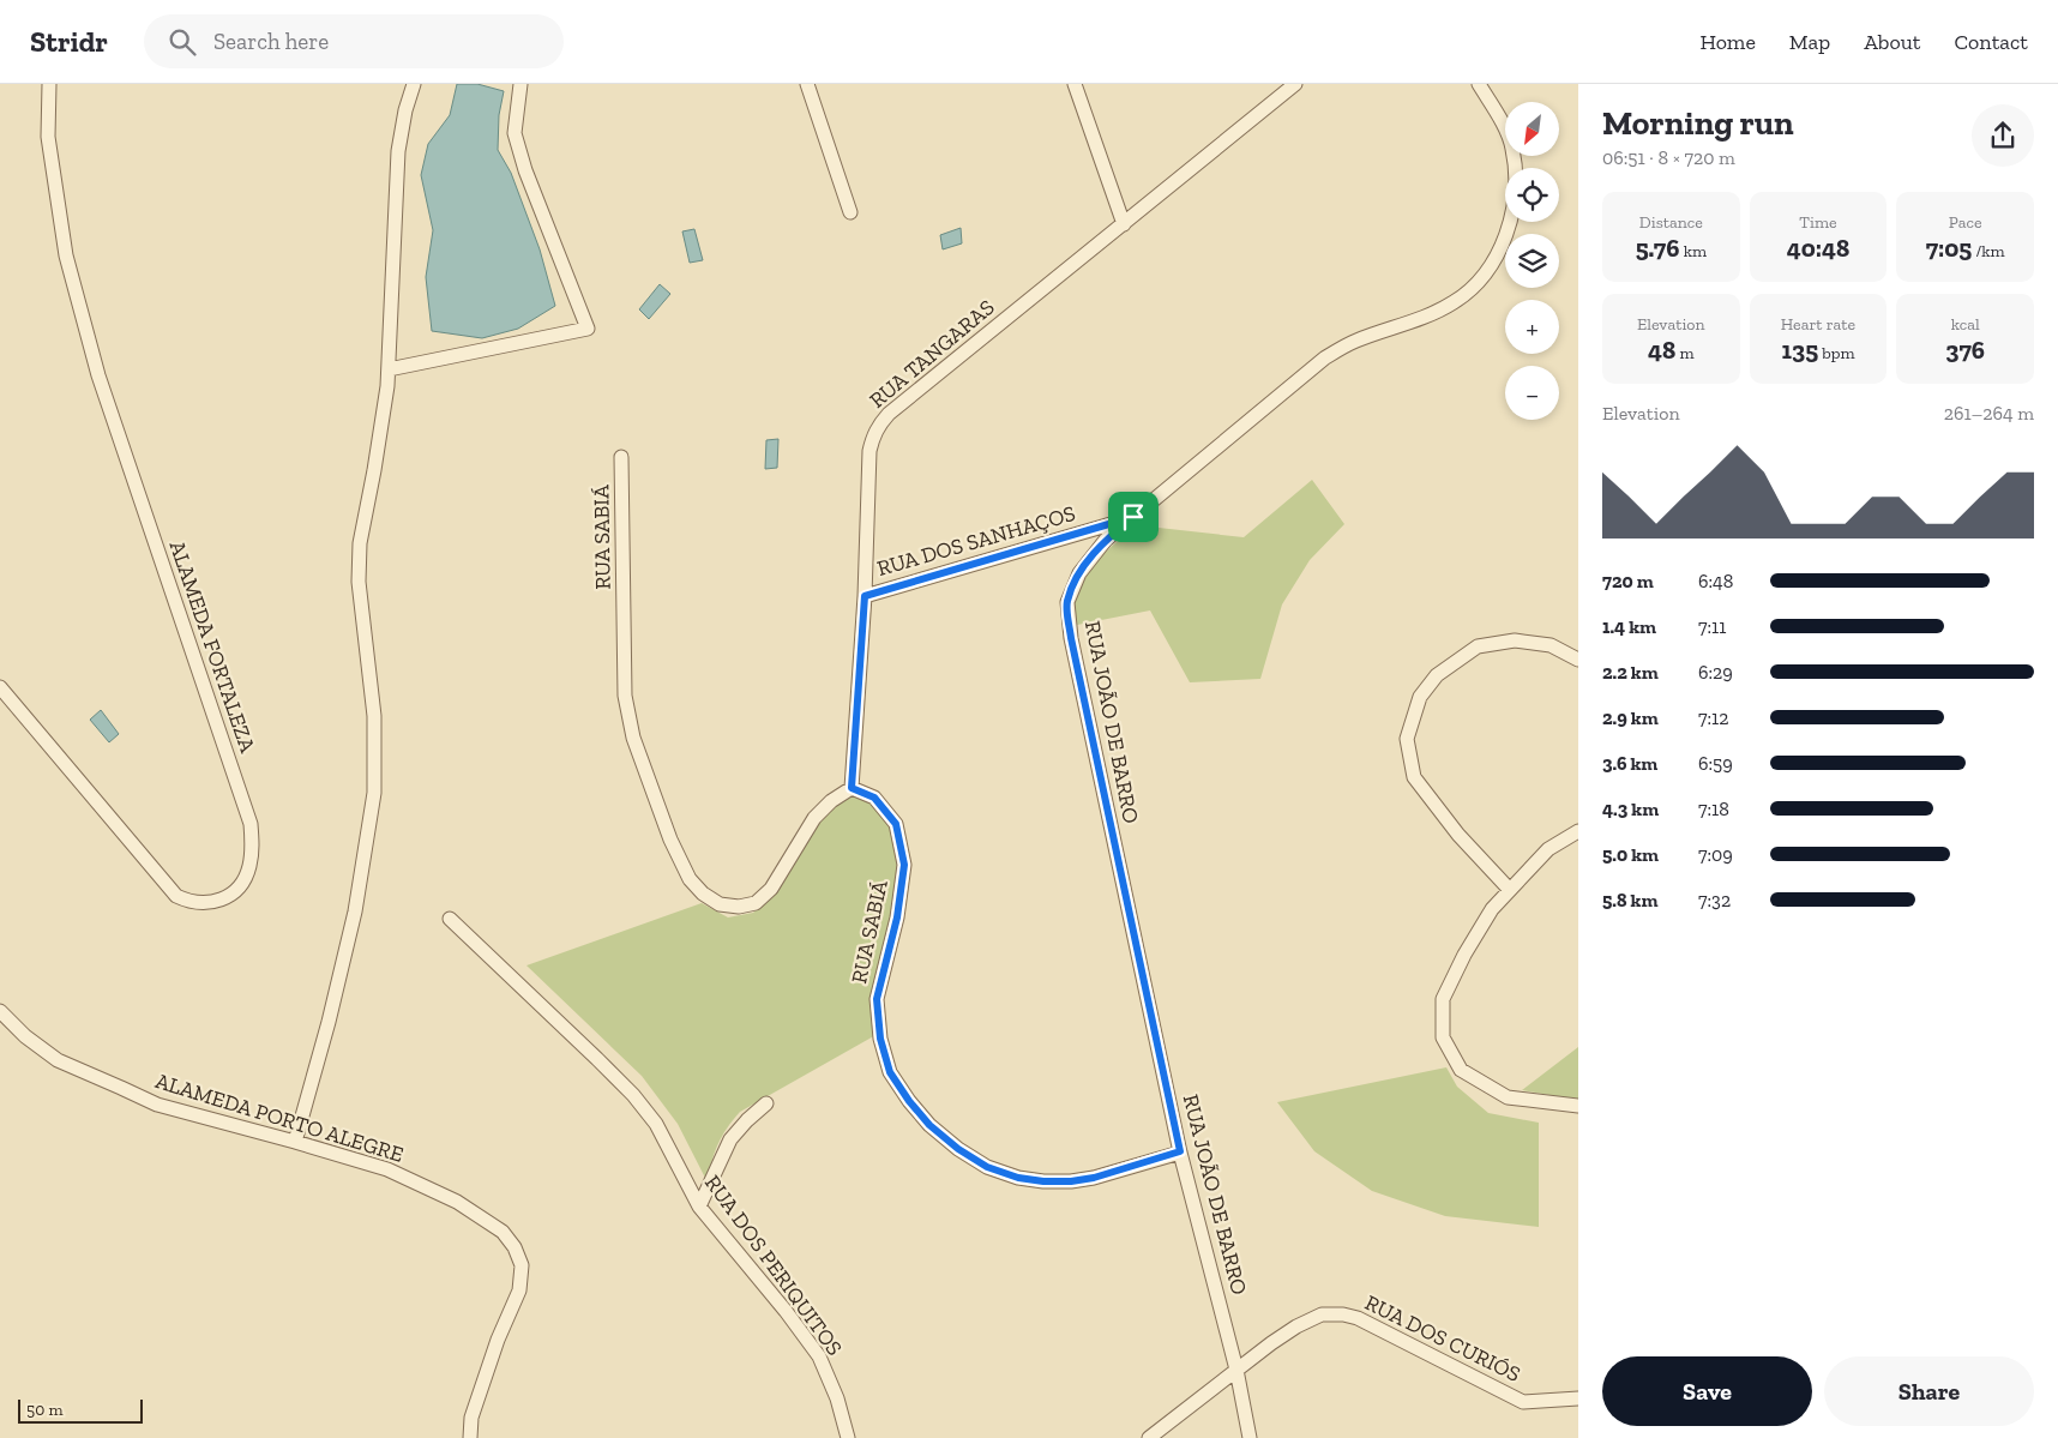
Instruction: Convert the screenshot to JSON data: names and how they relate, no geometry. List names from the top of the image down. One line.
{"streets":{"street":["RUA TANGARAS","RUA SABIÁ","RUA DOS SANHAÇOS","ALAMEDA FORTALEZA","RUA JOÃO DE BARRO","ALAMEDA PORTO ALEGRE","RUA DOS PERIQUITOS","RUA DOS CURIÓS"]},"crossings":[["RUA TANGARAS","RUA SABIÁ"],["RUA TANGARAS","RUA DOS SANHAÇOS"],["RUA SABIÁ","RUA JOÃO DE BARRO"],["RUA DOS SANHAÇOS","RUA JOÃO DE BARRO"],["RUA JOÃO DE BARRO","RUA DOS CURIÓS"]],"scale_bar":"50 m","north":"bottom left","page":{"header":"Stridr","search":"Search here","nav":["Home","Map","About","Contact"],"heading":["Morning run","06:51 · 8 × 720 m"],"map_buttons":["+","−"],"stats":[["Distance","5.76 km"],["Time","40:48"],["Pace","7:05 /km"],["Elevation","48 m"],["Heart rate","135 bpm"],["kcal","376"]],"chart":["Elevation","261–264 m"],"list":[{"name":"720 m","note":"6:48"},{"name":"1.4 km","note":"7:11"},{"name":"2.2 km","note":"6:29"},{"name":"2.9 km","note":"7:12"},{"name":"3.6 km","note":"6:59"},{"name":"4.3 km","note":"7:18"},{"name":"5.0 km","note":"7:09"},{"name":"5.8 km","note":"7:32"}],"buttons":["Save","Share"],"scale":"50 m"}}
